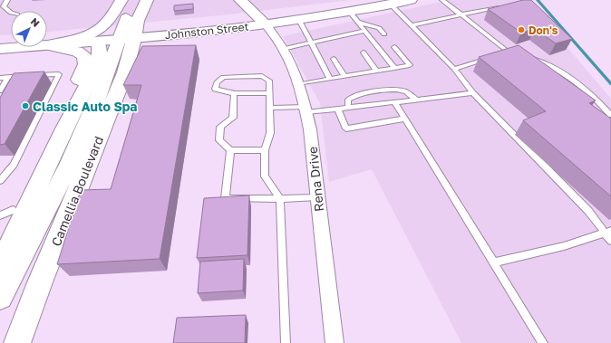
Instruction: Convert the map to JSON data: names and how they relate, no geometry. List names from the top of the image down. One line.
{"streets":{"main road":["Johnston Street","Camellia Boulevard"],"street":["Rena Drive"]},"crossings":[["Johnston Street","Rena Drive"],["Johnston Street","Camellia Boulevard"]],"places":["Don's","Classic Auto Spa"],"north":"top right"}
